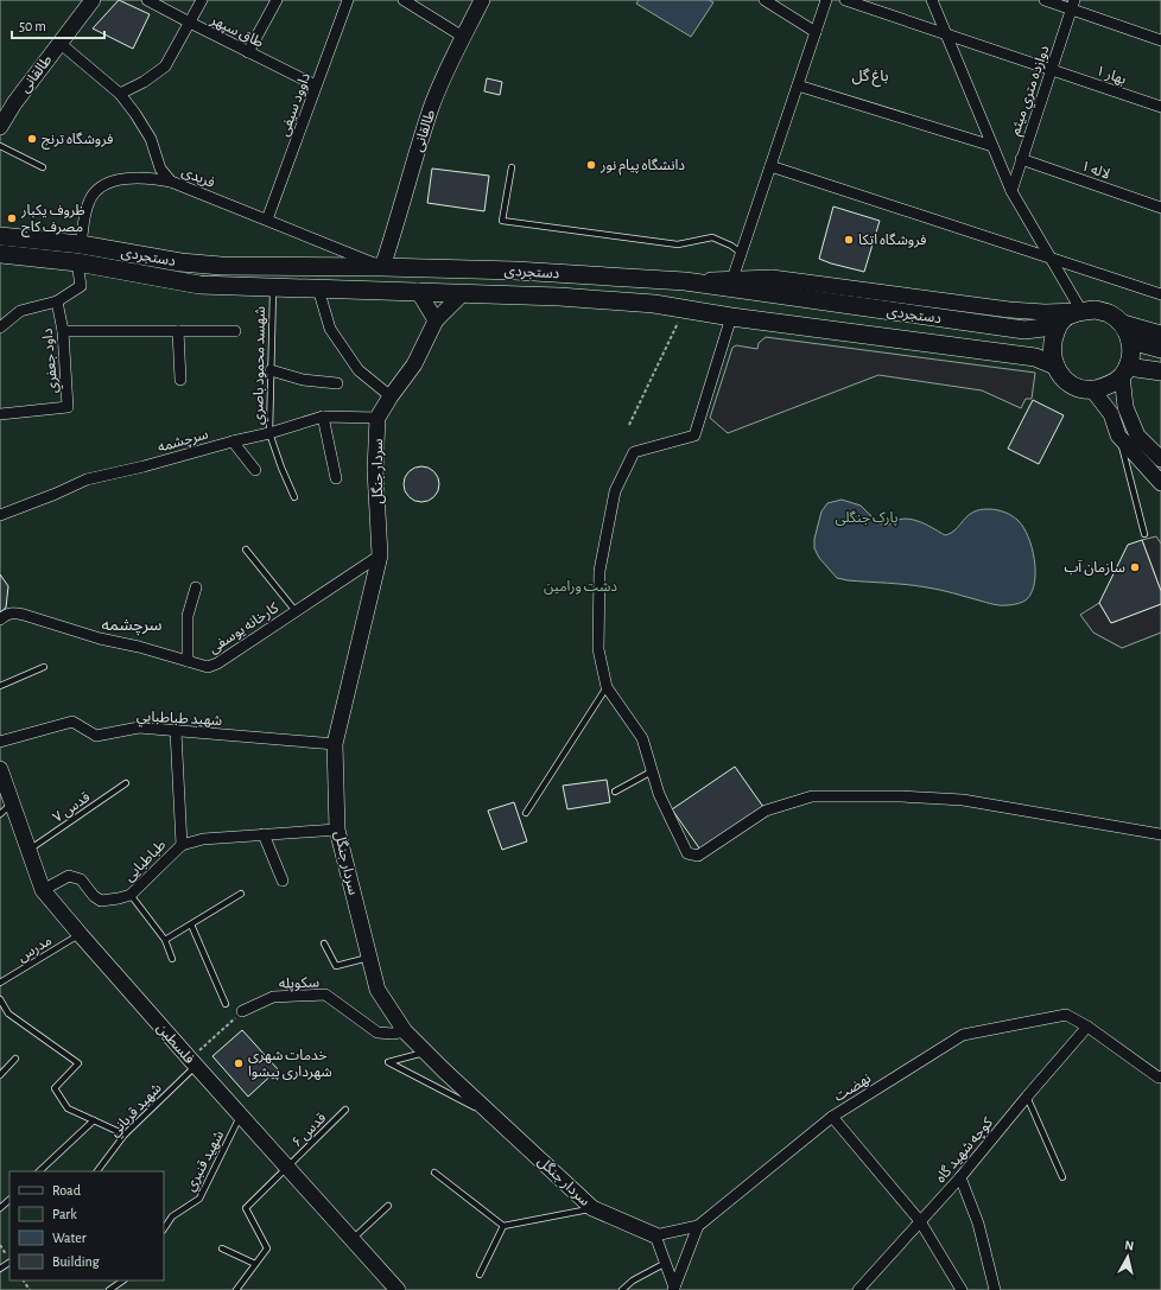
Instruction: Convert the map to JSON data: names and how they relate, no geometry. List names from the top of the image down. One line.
{"streets":{"main road":["دستجردی"],"street":["طاق سپهر","طالقانی","بهار ۱","دوازده متري میثم","داوود سیفی","لاله ۱","فریدی","داود جعفري","سرچشمه","سردار جنگل","کارخانه یوسفی","شهيد طباطبايي","طباطبایی","سکوپله","فلسطین","نهضت","کوچه شهید گاه"],"lane":["شهسد محمود باصري","قدس ۷","مدرس","شهيد قرباني","قدس ۶","شهيد قنبري"]},"crossings":[["طاق سپهر","داوود سیفی"],["طالقانی","فریدی"],["طالقانی","دستجردی"],["بهار ۱","دوازده متري میثم"],["دوازده متري میثم","لاله ۱"],["داوود سیفی","فریدی"],["فریدی","دستجردی"],["دستجردی","شهسد محمود باصري"],["دستجردی","سردار جنگل"],["شهسد محمود باصري","سرچشمه"],["سرچشمه","سردار جنگل"],["سردار جنگل","کارخانه یوسفی"],["سردار جنگل","شهيد طباطبايي"],["سردار جنگل","طباطبایی"],["سردار جنگل","سکوپله"],["سردار جنگل","نهضت"],["قدس ۷","فلسطین"],["طباطبایی","فلسطین"],["مدرس","فلسطین"],["فلسطین","شهيد قرباني"],["فلسطین","قدس ۶"],["فلسطین","شهيد قنبري"],["نهضت","کوچه شهید گاه"]],"districts":["باغ گل","سرچشمه"],"parks":["پارک جنگلی","دشت ورامین"],"places":["فروشگاه ترنج","دانشگاه پیام نور","ظروف یکبار مصرف کاج","فروشگاه اتکا","سازمان آب","خدمات شهری شهرداری پیشوا"],"legend":["Road","Park","Water","Building"],"scale_bar":"50 m","north":"top"}
